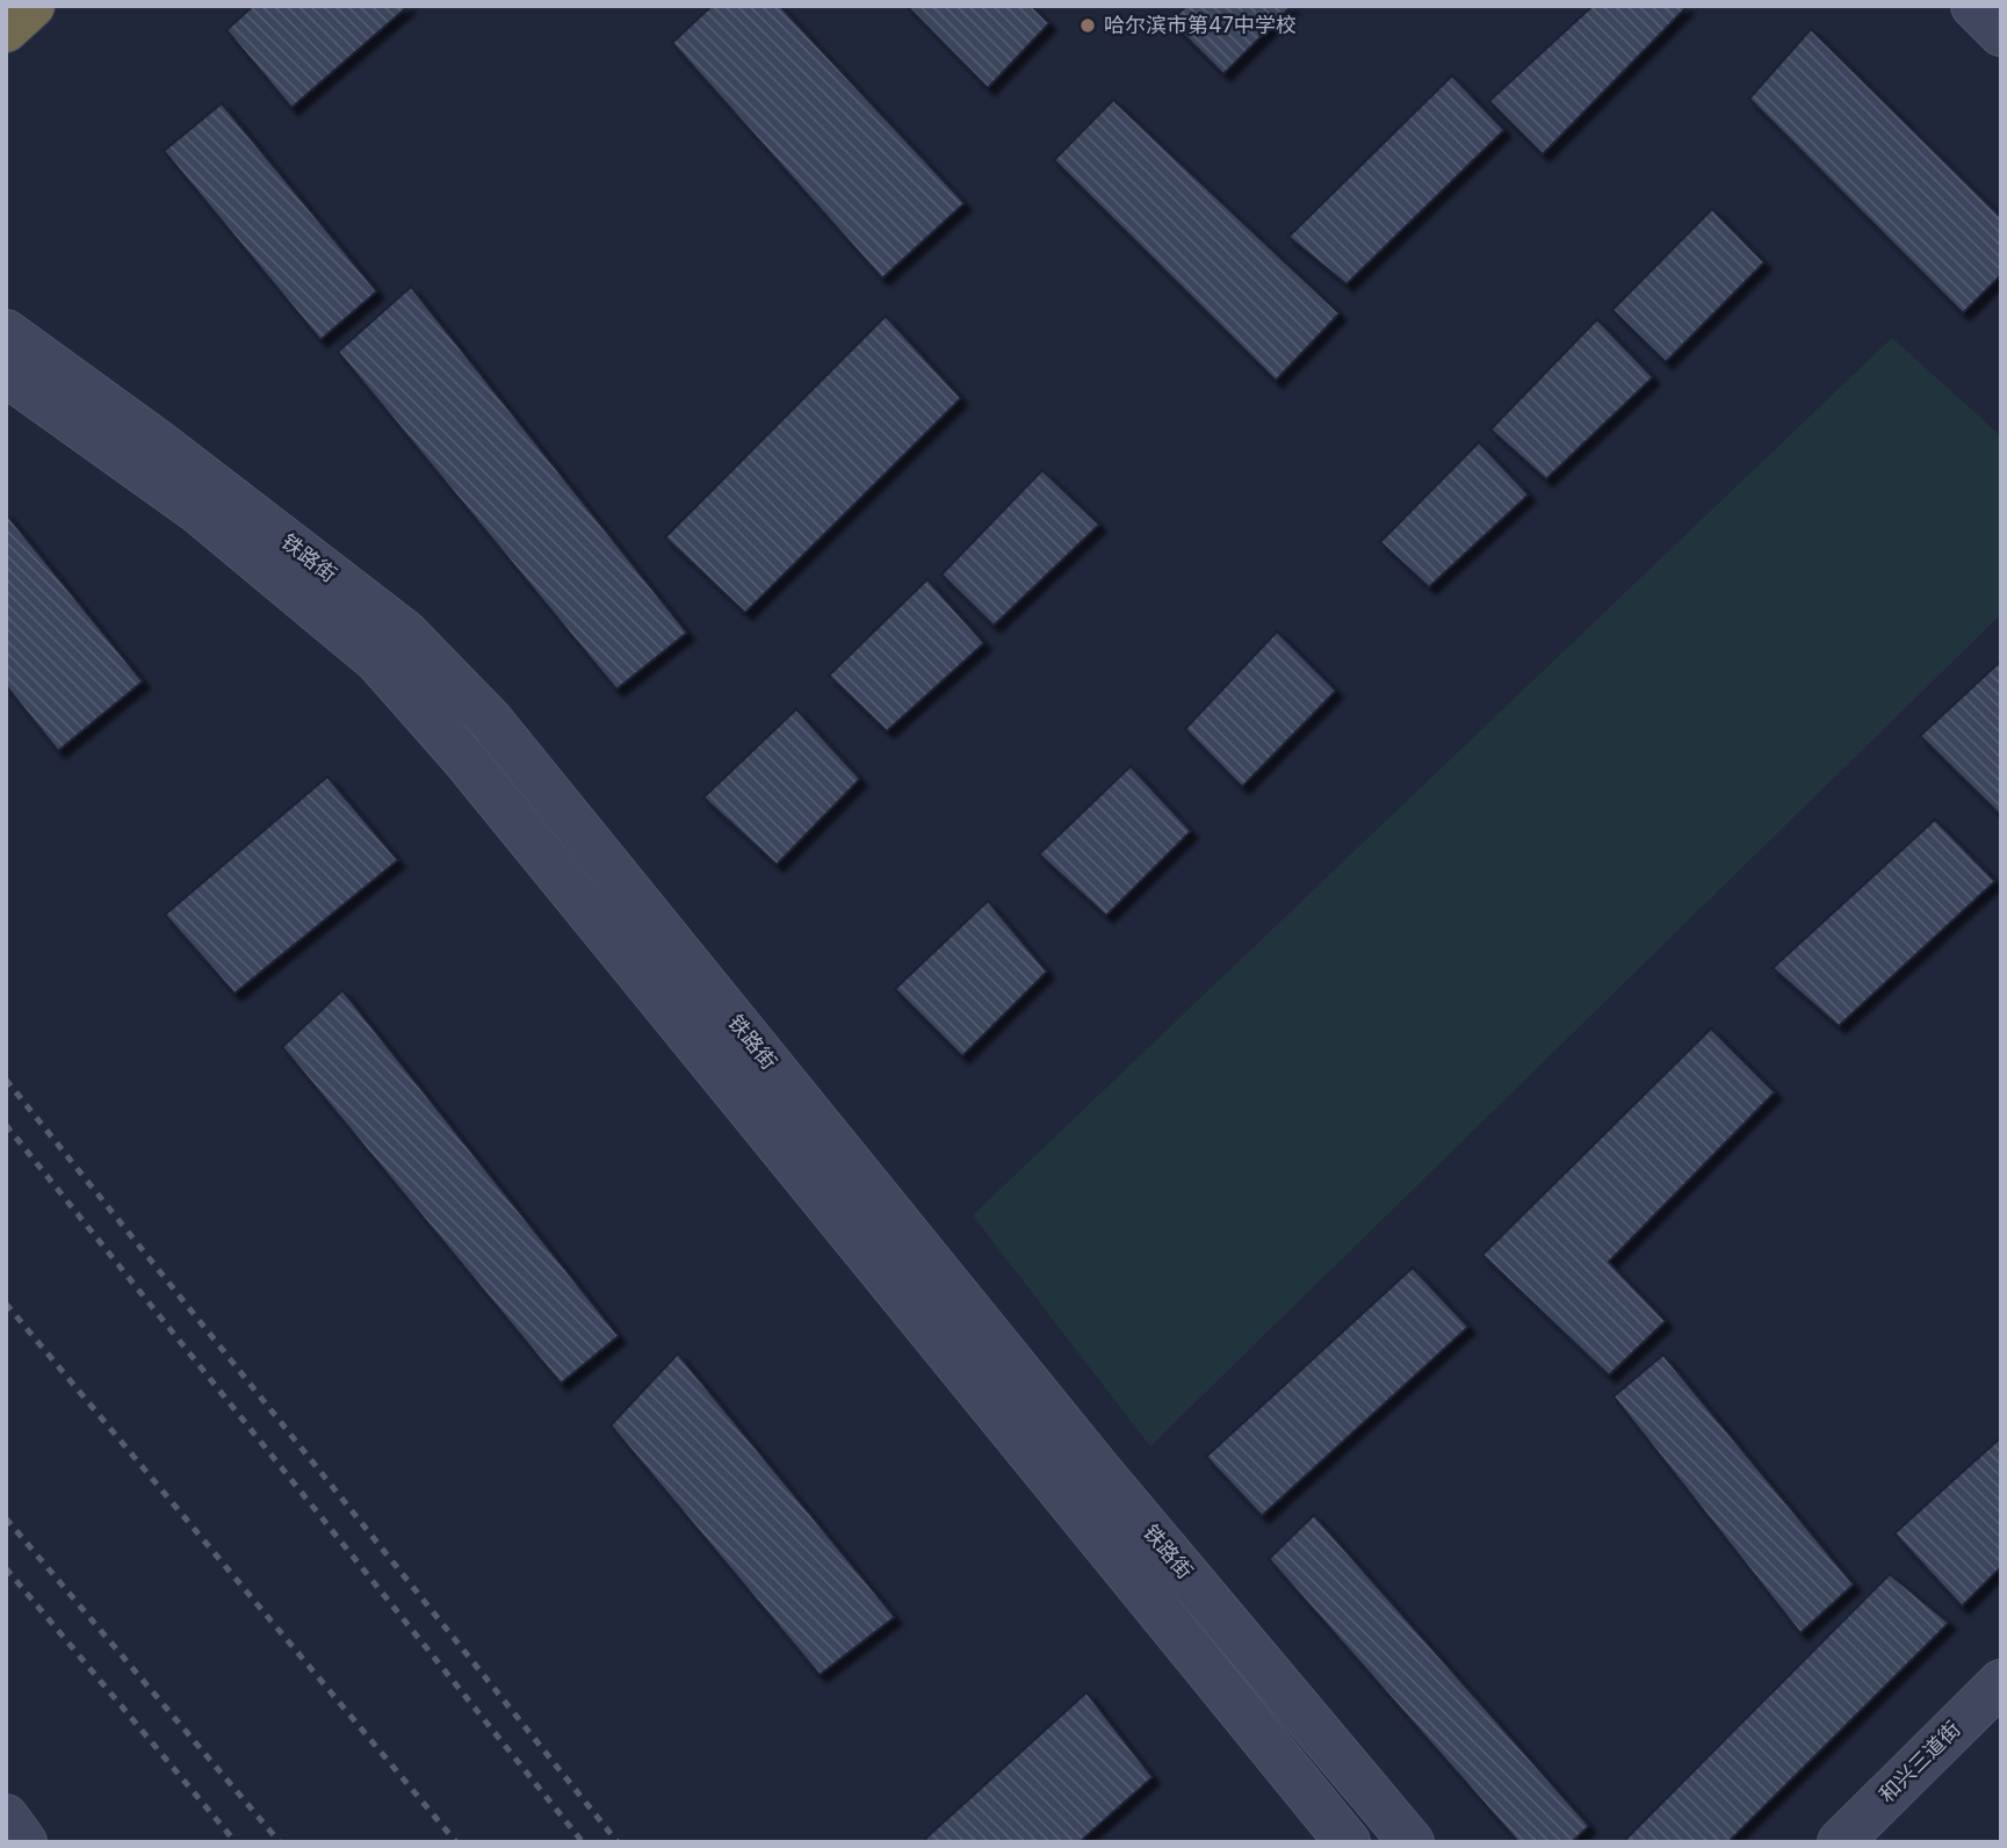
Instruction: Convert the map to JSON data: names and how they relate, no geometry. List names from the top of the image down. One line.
{"streets":{"main road":["铁路街","和兴三道街"]},"places":["哈尔滨市第47中学校"]}
